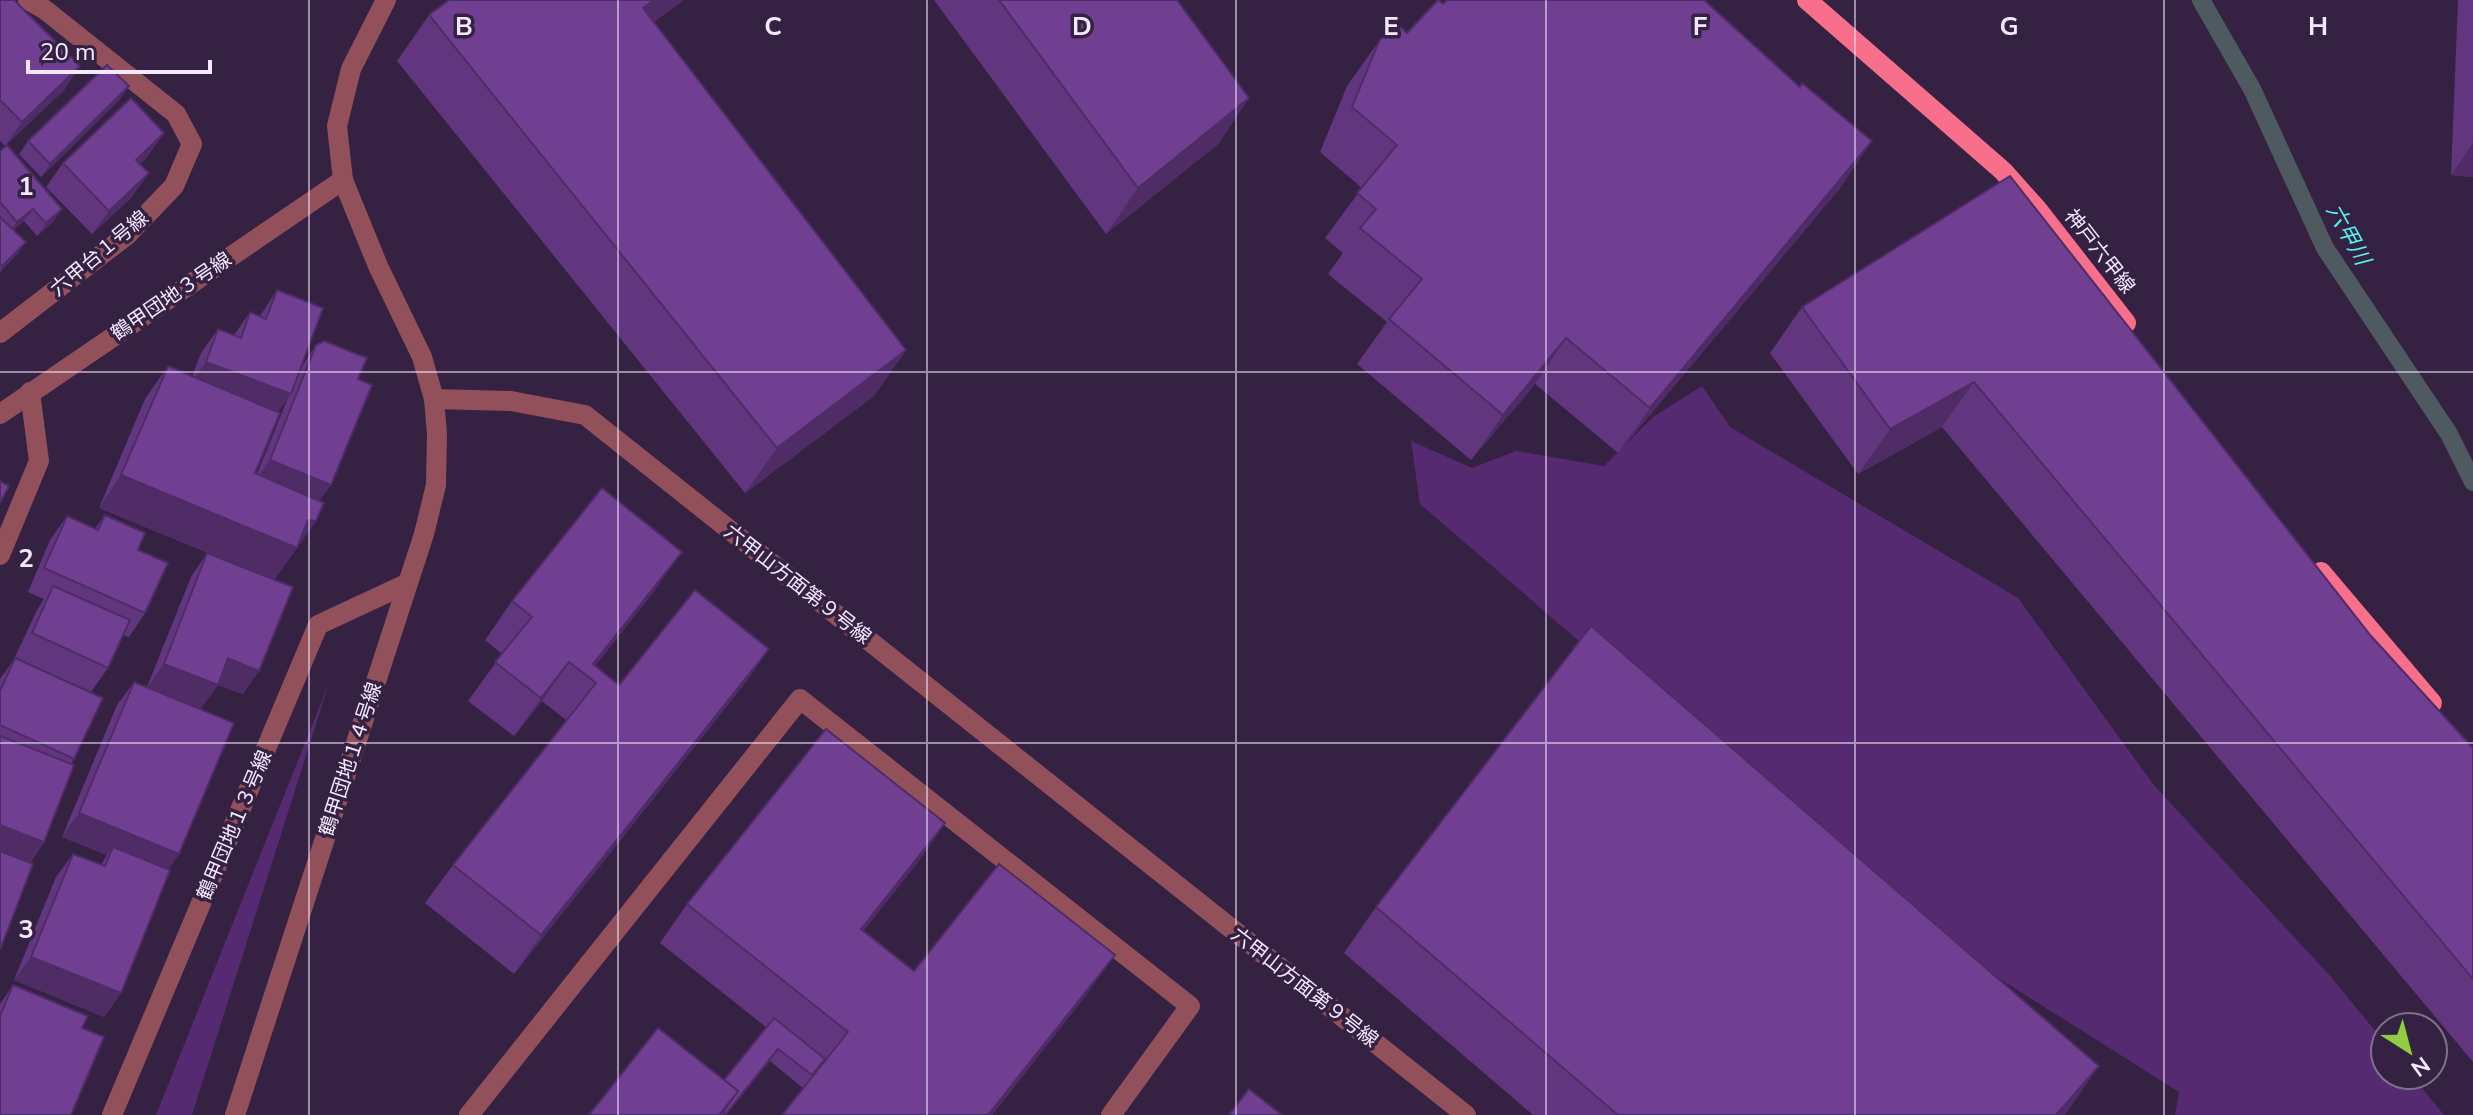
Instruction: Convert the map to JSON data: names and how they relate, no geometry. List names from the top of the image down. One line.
{"streets":{"main road":["神戸六甲線"],"street":["六甲台１号線","鶴甲団地３号線","六甲山方面第９号線","鶴甲団地１４号線","鶴甲団地１３号線"]},"crossings":[["六甲山方面第９号線","鶴甲団地１４号線"],["鶴甲団地１４号線","鶴甲団地１３号線"]],"water":["六甲川"],"scale_bar":"20 m","north":"bottom right","grid":{"columns":["B","C","D","E","F","G","H"],"rows":["1","2","3"]}}
